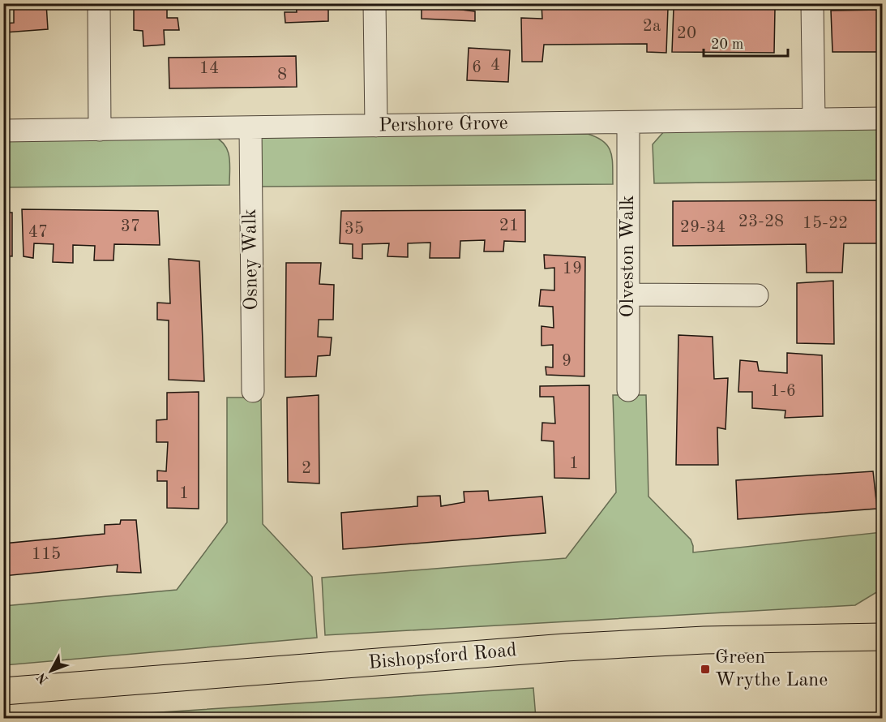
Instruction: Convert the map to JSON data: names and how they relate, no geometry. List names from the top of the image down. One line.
{"streets":{"main road":["Bishopsford Road"],"street":["Pershore Grove","Olveston Walk","Osney Walk"]},"crossings":[["Pershore Grove","Olveston Walk"],["Pershore Grove","Osney Walk"]],"places":{"transit":["Green Wrythe Lane"]},"house_numbers":["2a","20","4","6","14","8","23-28","15-22","21","37","29-34","35","47","19","9","1-6","1","2","1","115"],"scale_bar":"20 m","north":"bottom left"}
